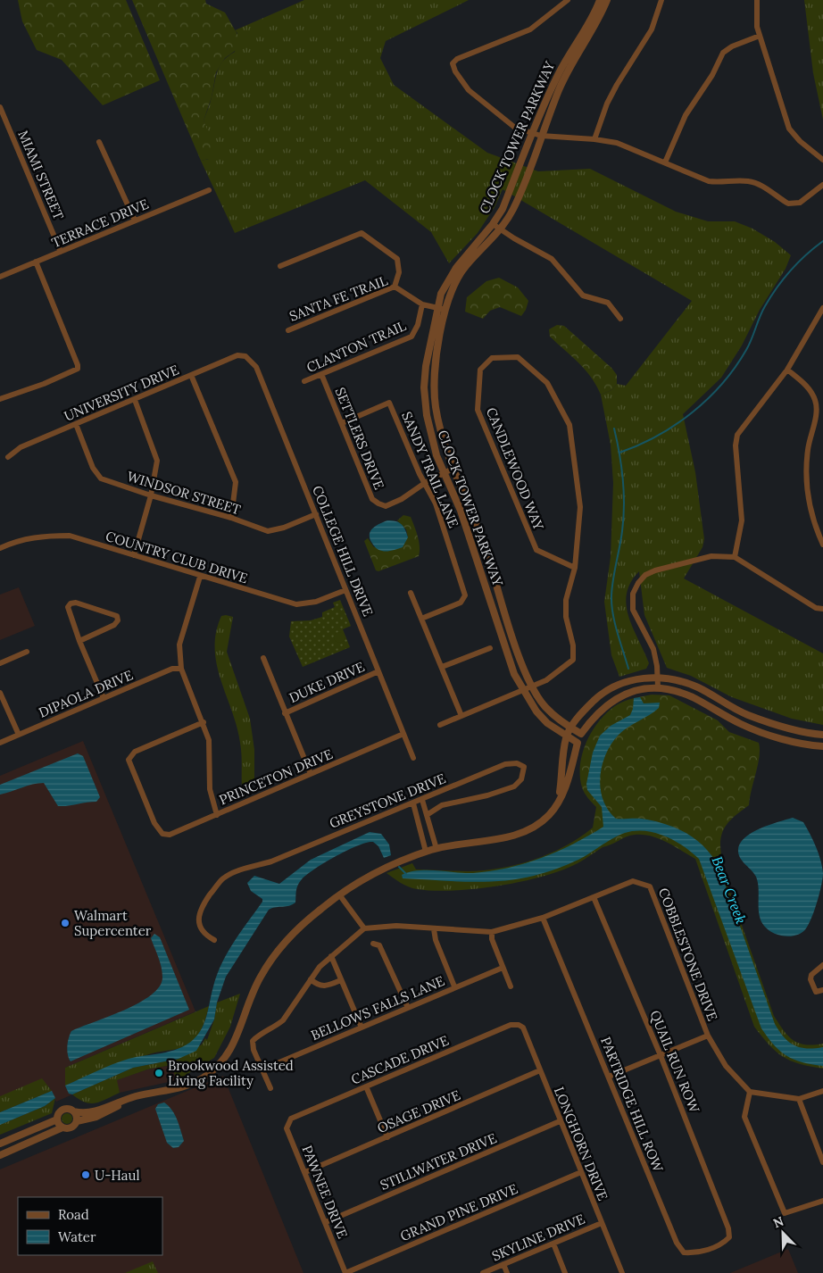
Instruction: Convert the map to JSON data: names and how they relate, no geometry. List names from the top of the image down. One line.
{"streets":{"street":["CLOCK TOWER PARKWAY","MIAMI STREET","TERRACE DRIVE","SANTA FE TRAIL","CLANTON TRAIL","UNIVERSITY DRIVE","SETTLERS DRIVE","CANDLEWOOD WAY","SANDY TRAIL LANE","WINDSOR STREET","COLLEGE HILL DRIVE","COUNTRY CLUB DRIVE","DUKE DRIVE","DIPAOLA DRIVE","PRINCETON DRIVE","GREYSTONE DRIVE","COBBLESTONE DRIVE","BELLOWS FALLS LANE","CASCADE DRIVE","QUAIL RUN ROW","PARTRIDGE HILL ROW","OSAGE DRIVE","LONGHORN DRIVE","STILLWATER DRIVE","PAWNEE DRIVE","GRAND PINE DRIVE","SKYLINE DRIVE"]},"crossings":[["CLOCK TOWER PARKWAY","SANTA FE TRAIL"],["CLOCK TOWER PARKWAY","SETTLERS DRIVE"],["MIAMI STREET","TERRACE DRIVE"],["SANTA FE TRAIL","CLANTON TRAIL"],["CLANTON TRAIL","SETTLERS DRIVE"],["UNIVERSITY DRIVE","WINDSOR STREET"],["UNIVERSITY DRIVE","COLLEGE HILL DRIVE"],["SETTLERS DRIVE","SANDY TRAIL LANE"],["WINDSOR STREET","COLLEGE HILL DRIVE"],["COLLEGE HILL DRIVE","COUNTRY CLUB DRIVE"],["COLLEGE HILL DRIVE","DUKE DRIVE"],["COLLEGE HILL DRIVE","PRINCETON DRIVE"],["COBBLESTONE DRIVE","QUAIL RUN ROW"],["COBBLESTONE DRIVE","PARTRIDGE HILL ROW"],["CASCADE DRIVE","LONGHORN DRIVE"],["CASCADE DRIVE","PAWNEE DRIVE"],["QUAIL RUN ROW","PARTRIDGE HILL ROW"],["OSAGE DRIVE","LONGHORN DRIVE"],["OSAGE DRIVE","PAWNEE DRIVE"],["LONGHORN DRIVE","STILLWATER DRIVE"],["LONGHORN DRIVE","GRAND PINE DRIVE"],["LONGHORN DRIVE","SKYLINE DRIVE"],["STILLWATER DRIVE","PAWNEE DRIVE"],["PAWNEE DRIVE","GRAND PINE DRIVE"]],"water":["Bear Creek"],"places":["Walmart Supercenter","Brookwood Assisted Living Facility","U-Haul"],"legend":["Road","Water"],"north":"top left"}
